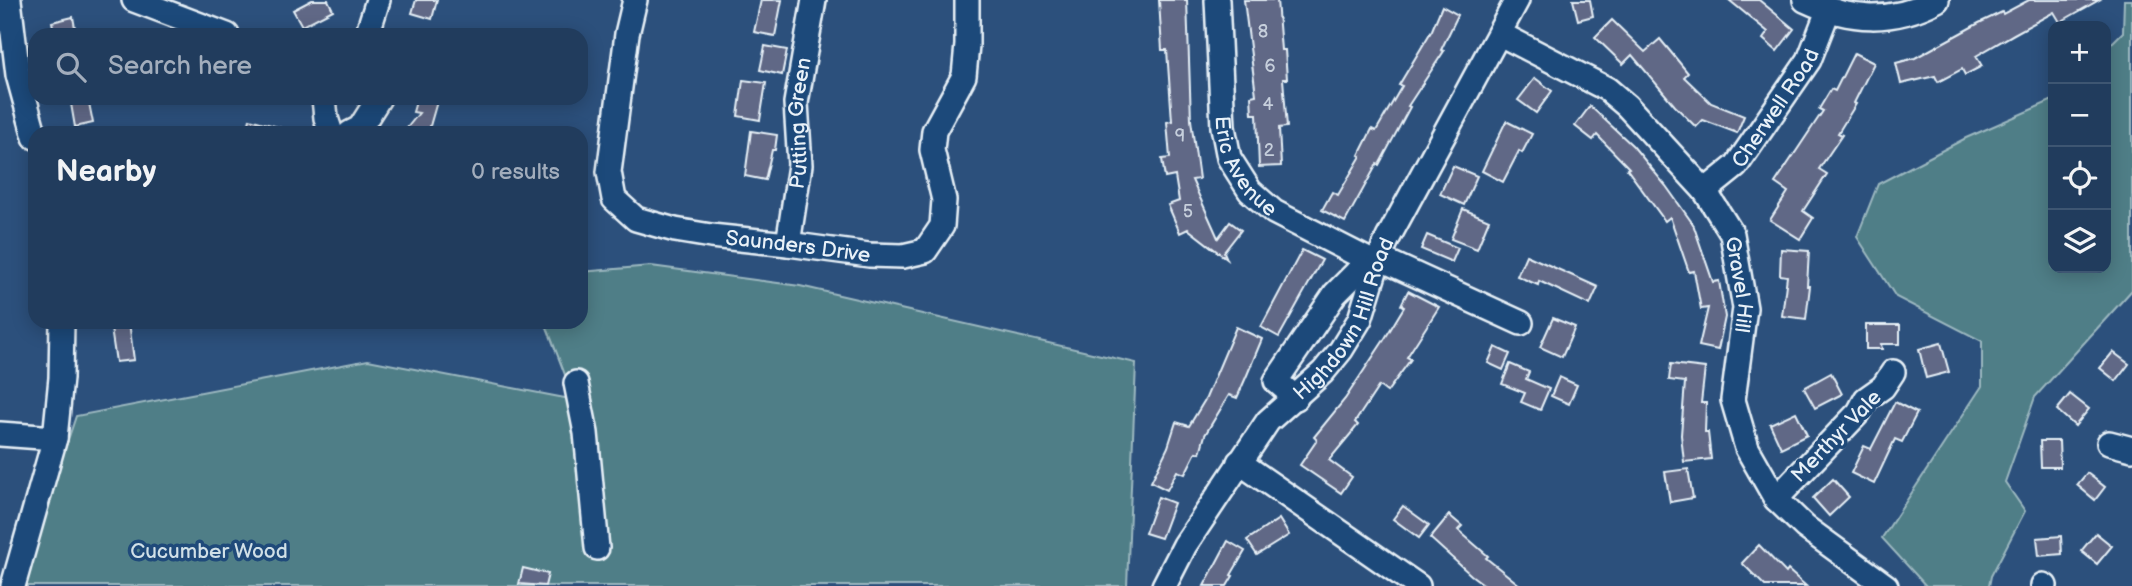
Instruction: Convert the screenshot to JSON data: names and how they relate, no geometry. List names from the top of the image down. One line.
{"streets":{"street":["Cherwell Road","Putting Green","Eric Avenue","Saunders Drive","Gravel Hill","Highdown Hill Road","Merthyr Vale"]},"crossings":[["Cherwell Road","Gravel Hill"],["Putting Green","Saunders Drive"],["Eric Avenue","Highdown Hill Road"],["Gravel Hill","Highdown Hill Road"],["Gravel Hill","Merthyr Vale"]],"parks":["Cucumber Wood"],"house_numbers":["8","6","4","9","2","5"],"page":{"map_buttons":["+","−"],"search":"Search here","heading":["Nearby","0 results"]}}
